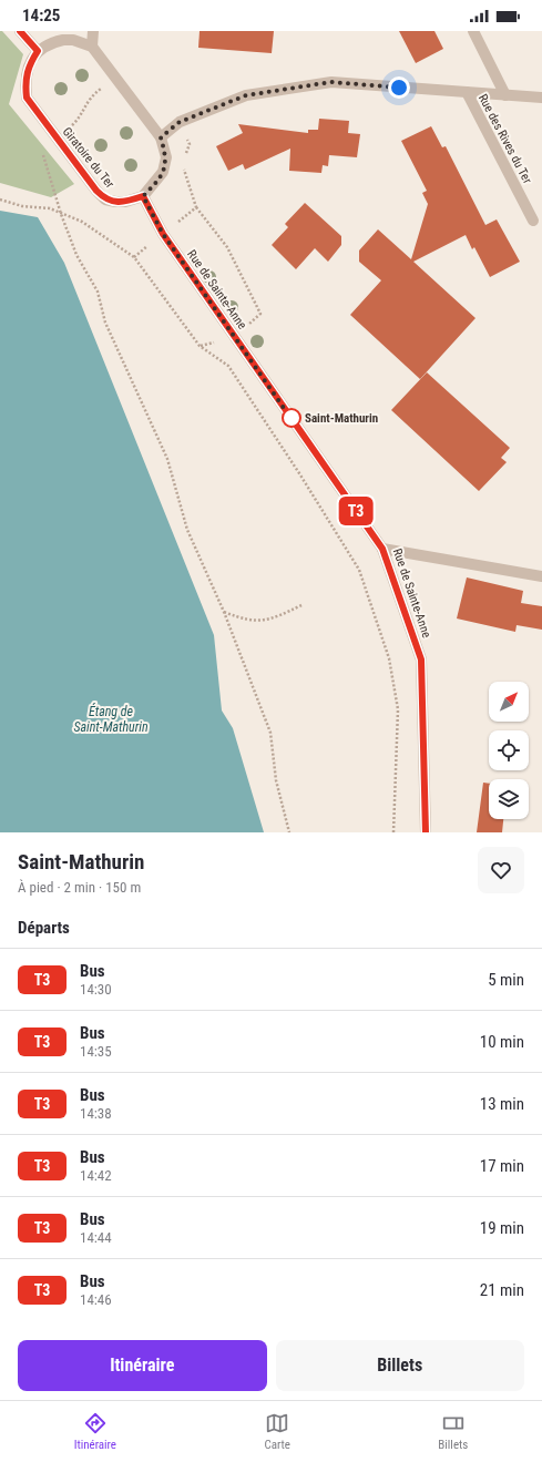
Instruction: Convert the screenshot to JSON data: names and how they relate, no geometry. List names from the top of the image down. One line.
{"streets":{"street":["Rue des Rives du Ter","Giratoire du Ter","Rue de Sainte-Anne"]},"crossings":[["Giratoire du Ter","Rue de Sainte-Anne"]],"water":["Étang de Saint-Mathurin"],"places":["Saint-Mathurin"],"lines":["bus line T3"],"north":"top right","page":{"status":"14:25","on_map":"T3","heading":[["Saint-Mathurin","À pied · 2 min · 150 m"],"Départs"],"list":[{"mark":"T3","name":"Bus","note":"14:30","value":"5 min"},{"mark":"T3","name":"Bus","note":"14:35","value":"10 min"},{"mark":"T3","name":"Bus","note":"14:38","value":"13 min"},{"mark":"T3","name":"Bus","note":"14:42","value":"17 min"},{"mark":"T3","name":"Bus","note":"14:44","value":"19 min"},{"mark":"T3","name":"Bus","note":"14:46","value":"21 min"}],"buttons":["Itinéraire","Billets"],"tabs":["Itinéraire","Carte","Billets"]}}
